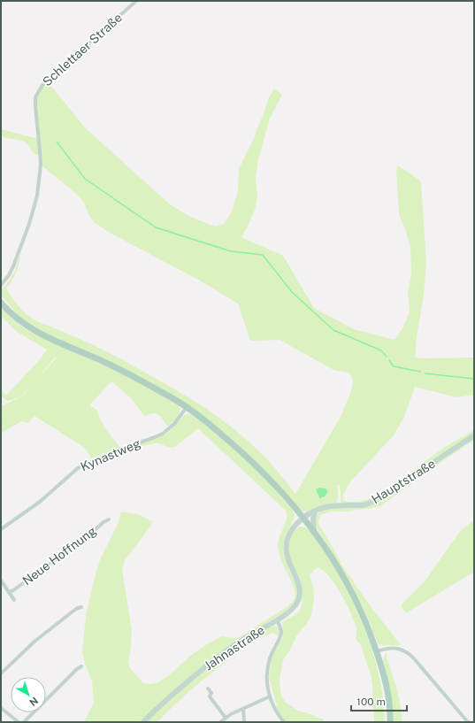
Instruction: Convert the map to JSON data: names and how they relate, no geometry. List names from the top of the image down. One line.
{"streets":{"street":["Schlettaer Straße","Kynastweg","Hauptstraße","Neue Hoffnung","Jahnastraße"]},"crossings":[["Hauptstraße","Jahnastraße"]],"scale_bar":"100 m","north":"bottom right"}
